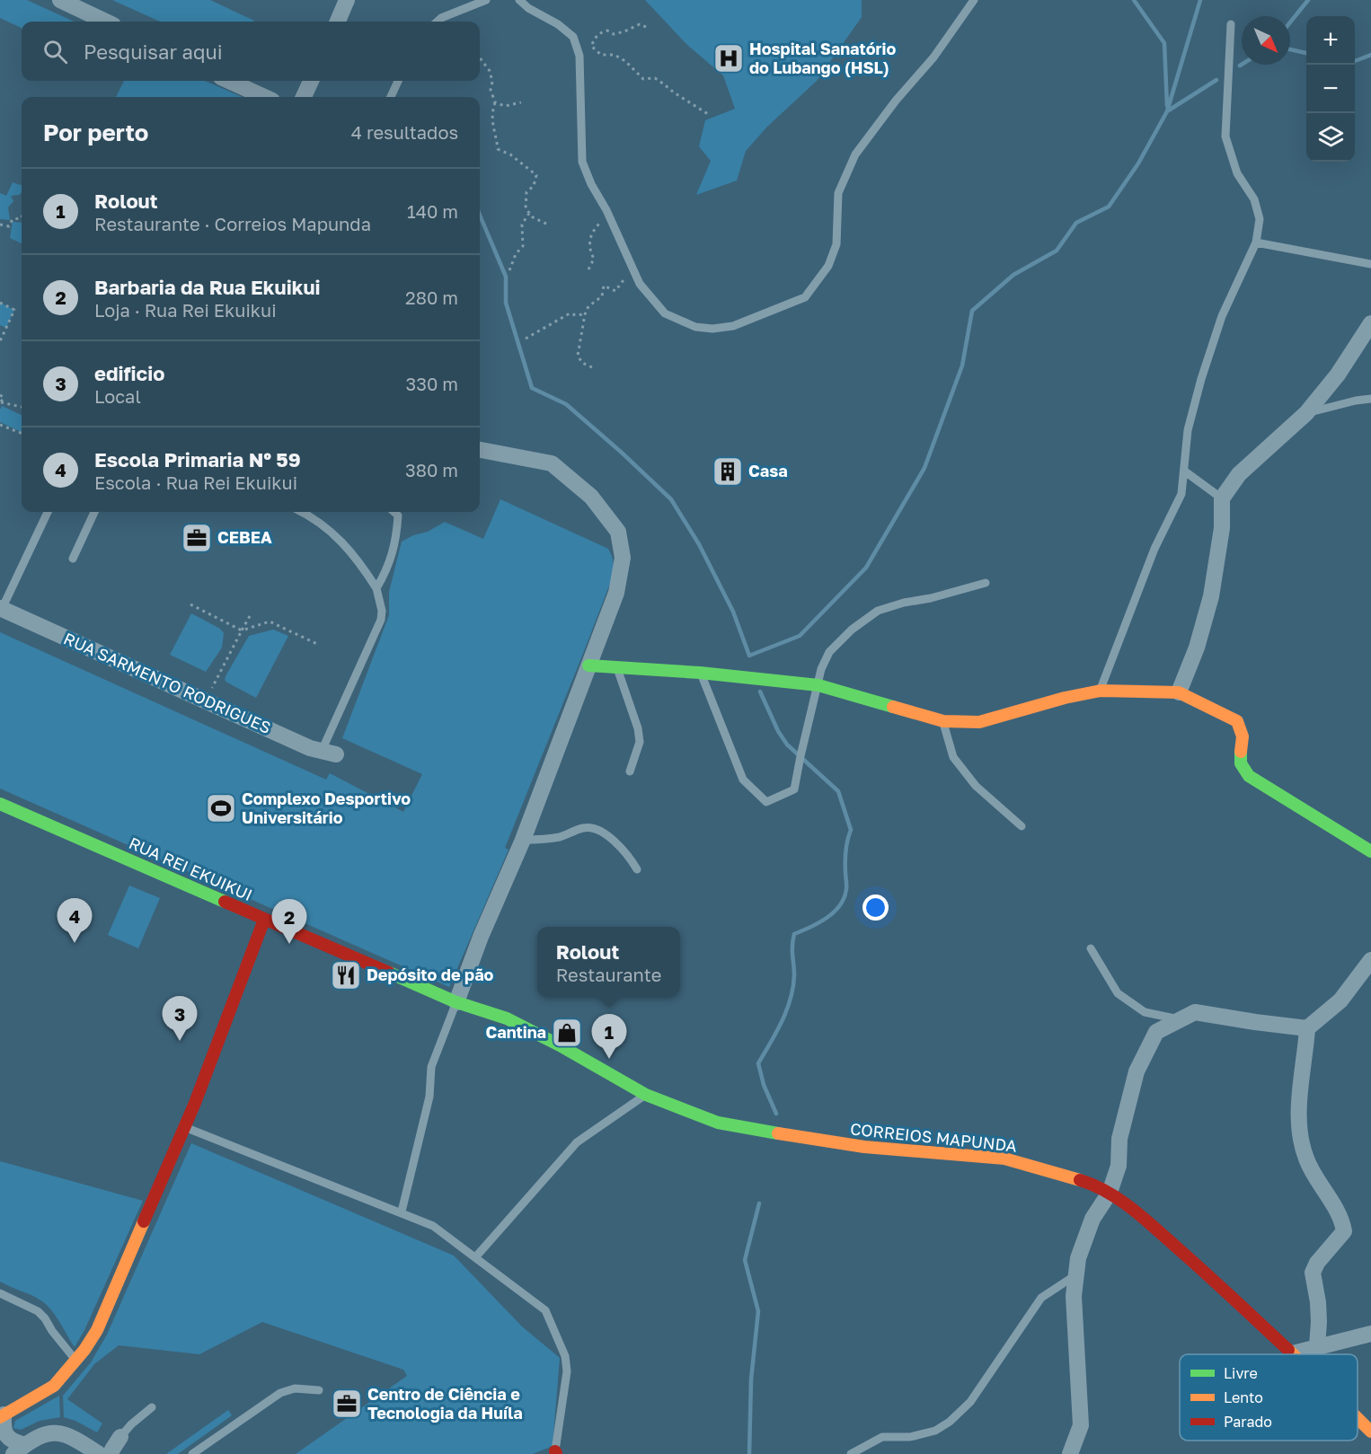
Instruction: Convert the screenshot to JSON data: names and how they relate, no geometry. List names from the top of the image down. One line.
{"streets":{"street":["RUA SARMENTO RODRIGUES","RUA REI EKUIKUI","CORREIOS MAPUNDA"]},"crossings":[["RUA REI EKUIKUI","CORREIOS MAPUNDA"]],"places":{"hospital":["Hospital Sanatório do Lubango (HSL)"],"building":["Casa"],"office":["CEBEA","Centro de Ciência e Tecnologia da Huíla"],"sports":["Complexo Desportivo Universitário"],"restaurant":["Depósito de pão"],"shop":["Cantina"]},"legend":["Livre","Lento","Parado"],"north":"bottom right","page":{"map_buttons":["+","−"],"search":"Pesquisar aqui","heading":["Por perto","4 resultados"],"list":[{"mark":"1","name":"Rolout","note":"Restaurante · Correios Mapunda","value":"140 m"},{"mark":"2","name":"Barbaria da Rua Ekuikui","note":"Loja · Rua Rei Ekuikui","value":"280 m"},{"mark":"3","name":"edificio","note":"Local","value":"330 m"},{"mark":"4","name":"Escola Primaria Nº 59","note":"Escola · Rua Rei Ekuikui","value":"380 m"}],"pins":["4","2","3","1"],"popup":["Rolout","Restaurante"]}}
